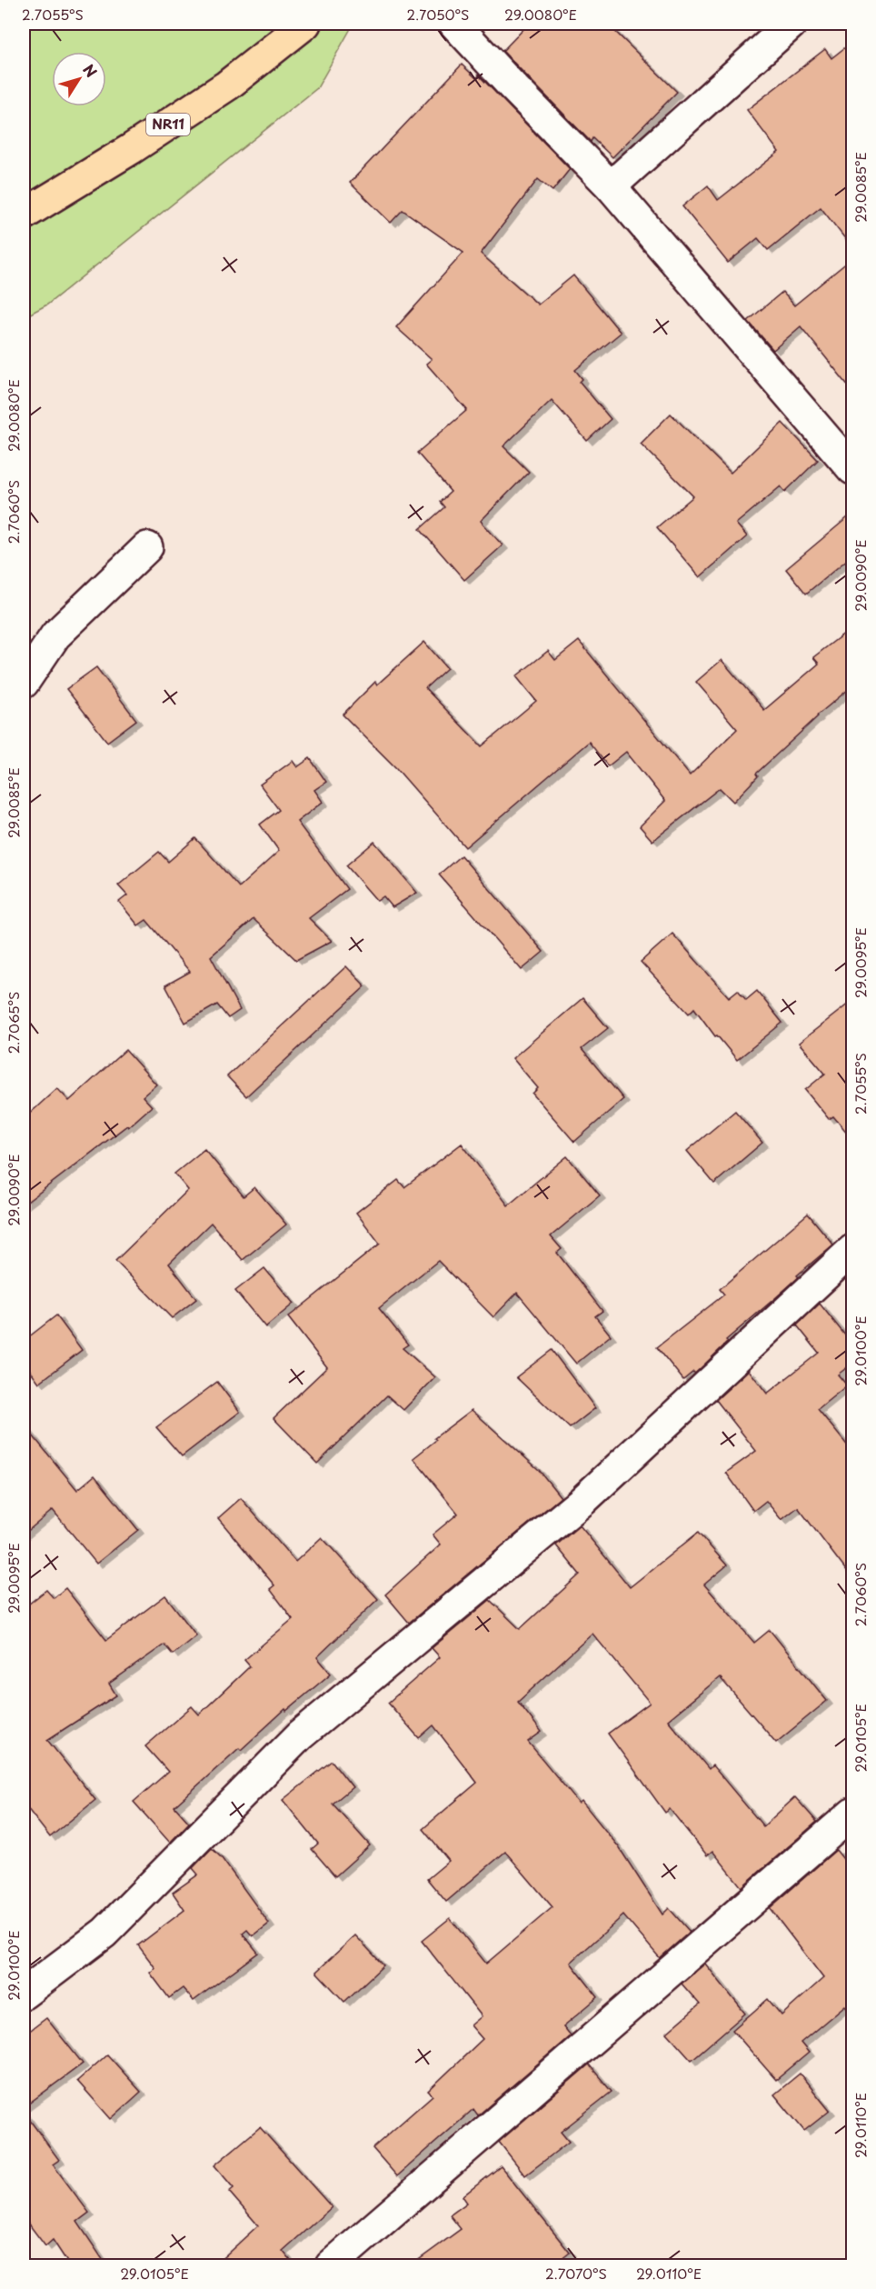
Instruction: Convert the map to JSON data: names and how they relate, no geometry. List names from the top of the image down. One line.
{"streets":{"highway":["NR11"]},"north":"top right","coordinates":["2.7055°S","2.7050°S","29.0080°E","29.0085°E","2.7060°S","29.0090°E","29.0095°E","2.7065°S","29.0100°E","29.0105°E","29.0110°E","2.7070°S"]}
